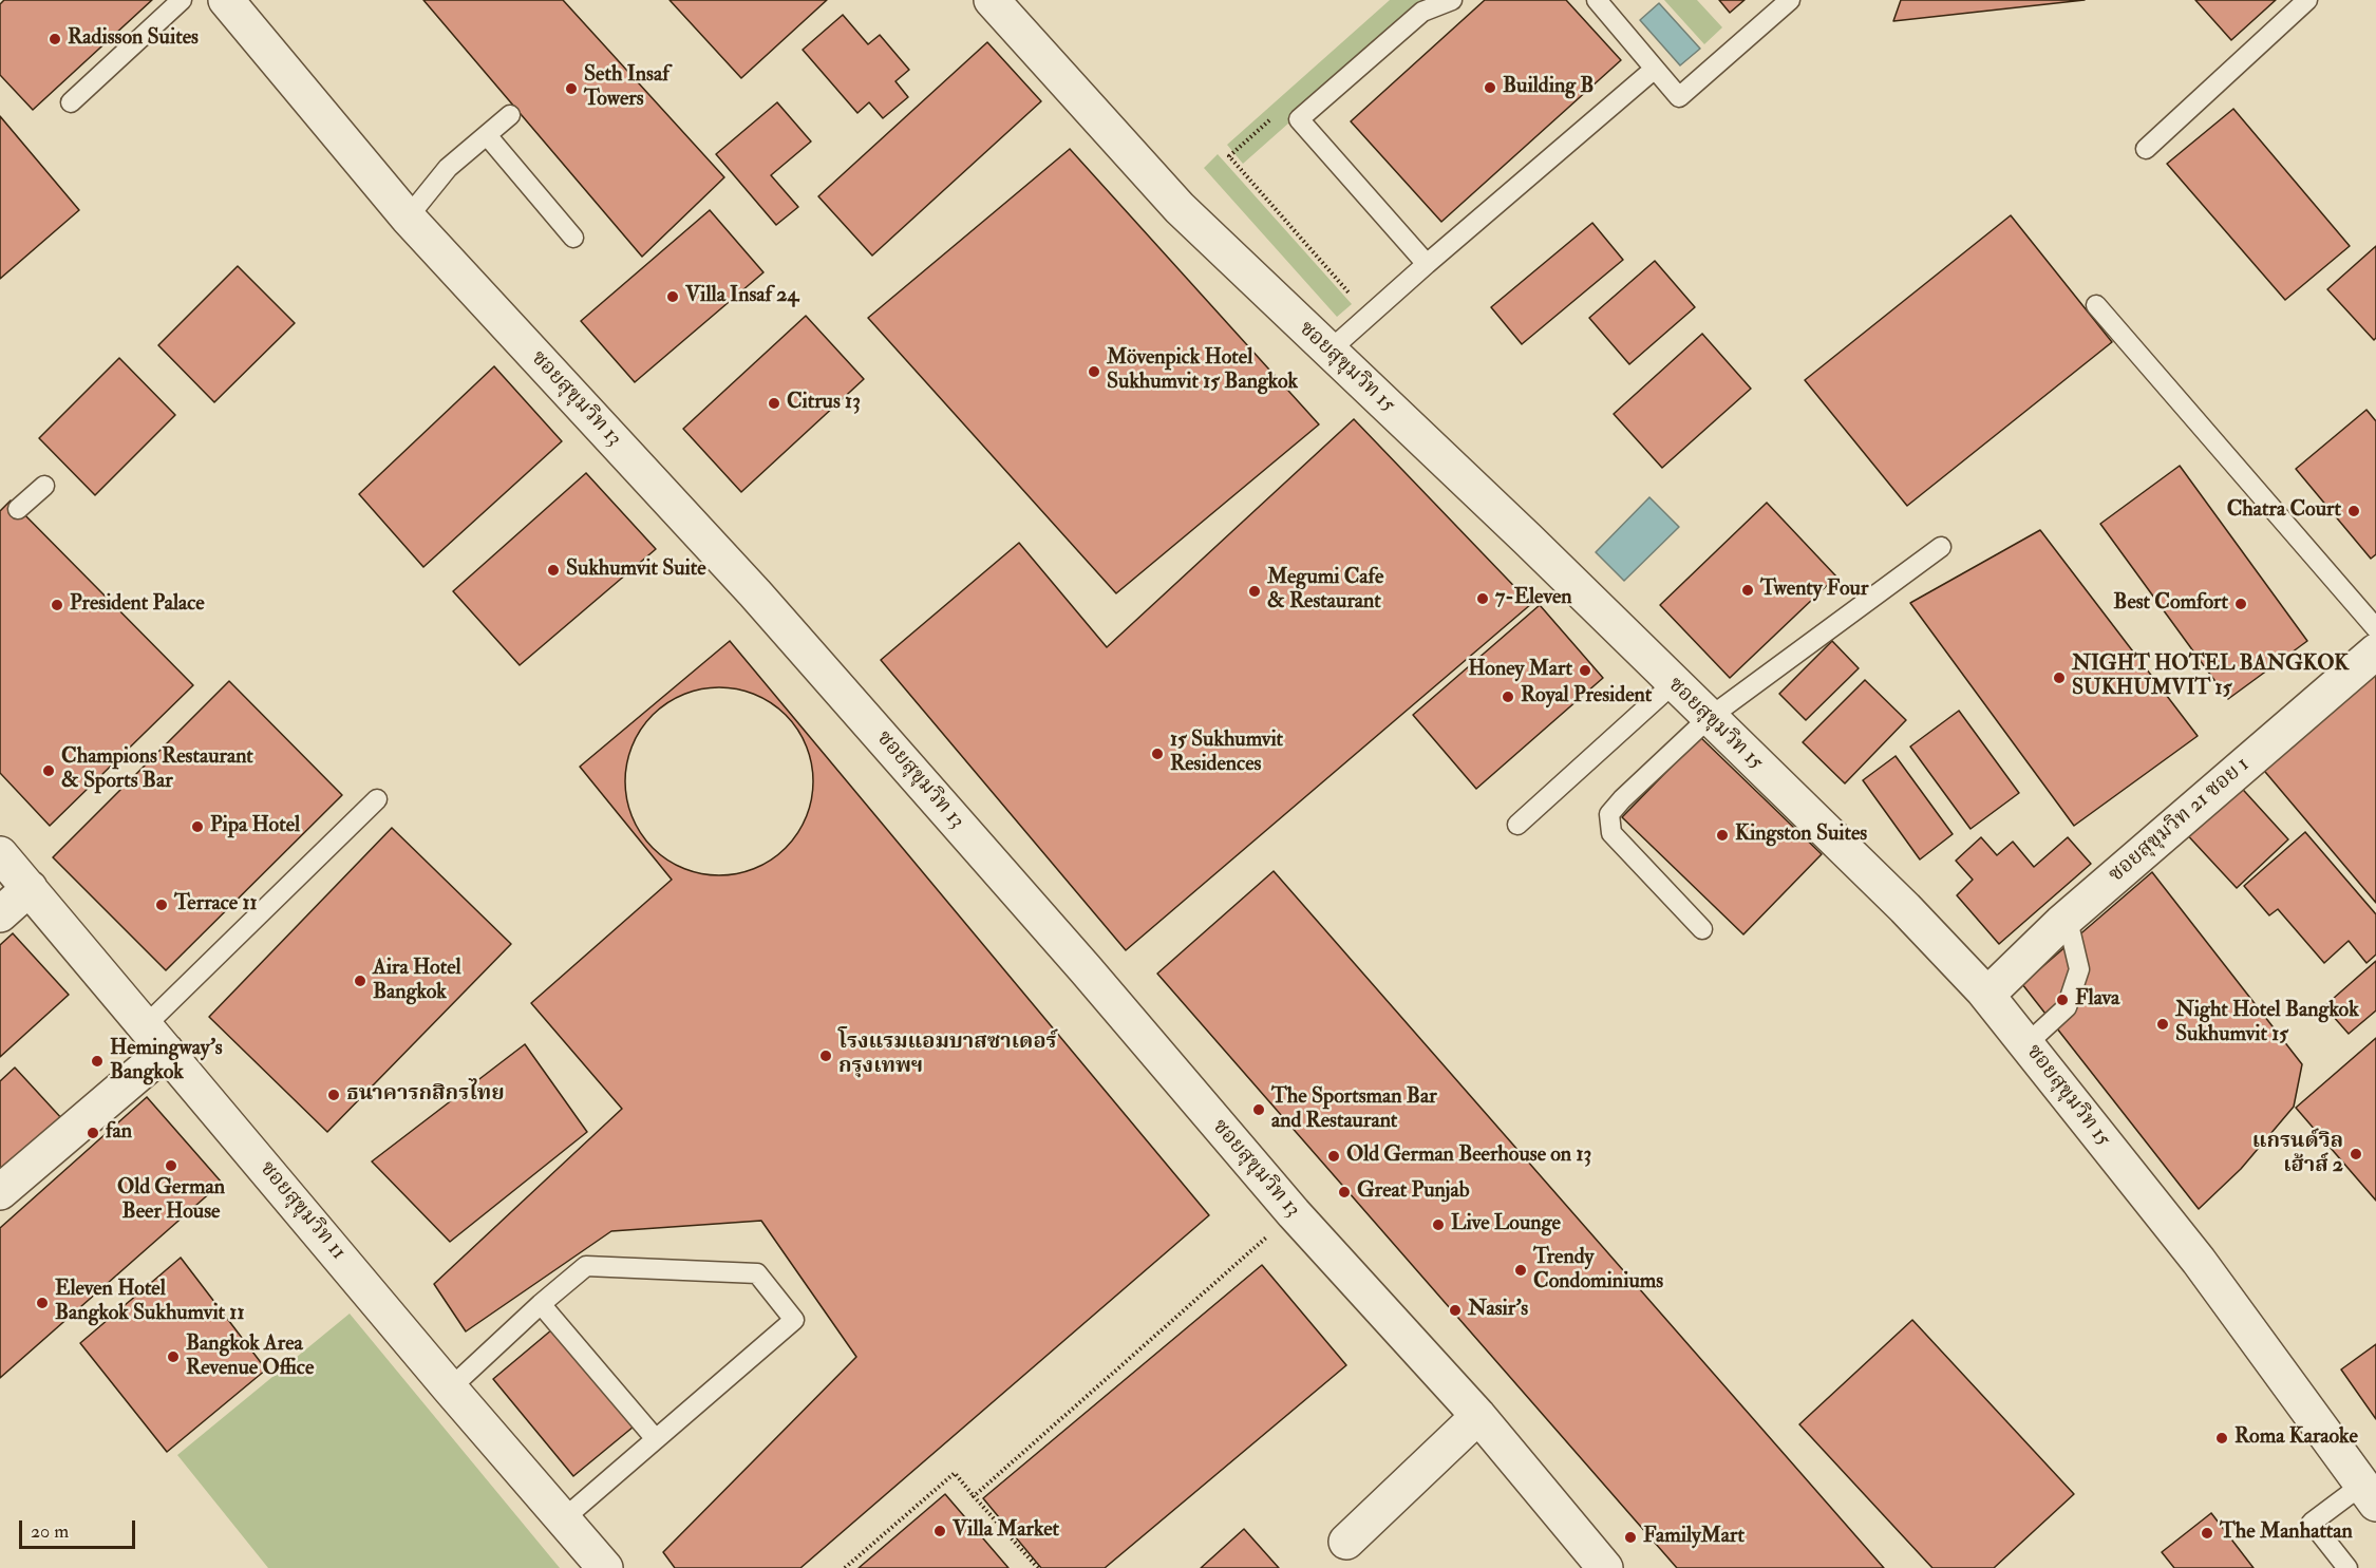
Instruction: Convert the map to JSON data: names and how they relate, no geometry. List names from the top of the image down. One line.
{"streets":{"street":["ซอยสุขุมวิท 15","ซอยสุขุมวิท 13","ซอยสุขุมวิท 21 ซอย 1","ซอยสุขุมวิท 11"]},"crossings":[["ซอยสุขุมวิท 15","ซอยสุขุมวิท 21 ซอย 1"]],"places":["Radisson Suites","Building B","Seth Insaf Towers","Villa Insaf 24","Mövenpick Hotel Sukhumvit 15 Bangkok","Citrus 13","Chatra Court","Sukhumvit Suite","Twenty Four","Megumi Cafe & Restaurant","7-Eleven","Best Comfort","President Palace","Honey Mart","NIGHT HOTEL BANGKOK SUKHUMVIT 15","Royal President","15 Sukhumvit Residences","Champions Restaurant & Sports Bar","Pipa Hotel","Kingston Suites","Terrace 11","Aira Hotel Bangkok","Flava","Night Hotel Bangkok Sukhumvit 15","โรงแรมแอมบาสซาเดอร์ กรุงเทพฯ","Hemingway's Bangkok","ธนาคารกสิกรไทย","The Sportsman Bar and Restaurant","fan","แกรนด์วิล เฮ้าส์ 2","Old German Beerhouse on 13","Old German Beer House","Great Punjab","Live Lounge","Trendy Condominiums","Eleven Hotel Bangkok Sukhumvit 11","Nasir's","Bangkok Area Revenue Office","Roma Karaoke","Villa Market","The Manhattan","FamilyMart"],"scale_bar":"20 m"}
